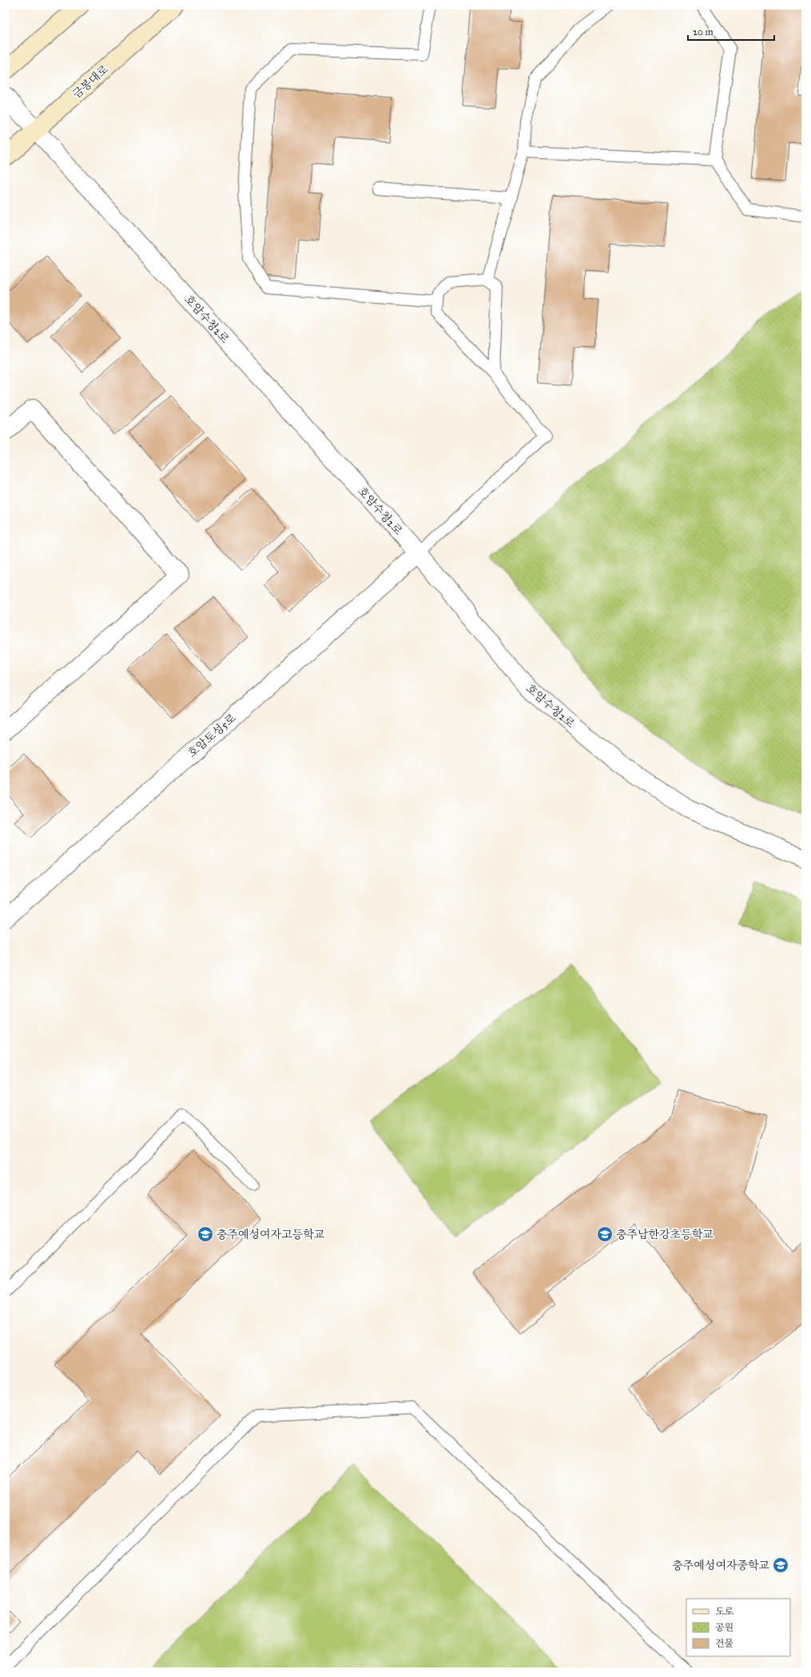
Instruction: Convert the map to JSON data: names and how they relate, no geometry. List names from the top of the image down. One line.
{"streets":{"street":["금봉대로","호암수청2로","호암토성5로"]},"crossings":[["금봉대로","호암수청2로"],["호암수청2로","호암토성5로"]],"places":{"school or university":["충주예성여자고등학교","충주남한강초등학교","충주예성여자중학교"]},"legend":["도로","공원","건물"],"scale_bar":"20 m"}
